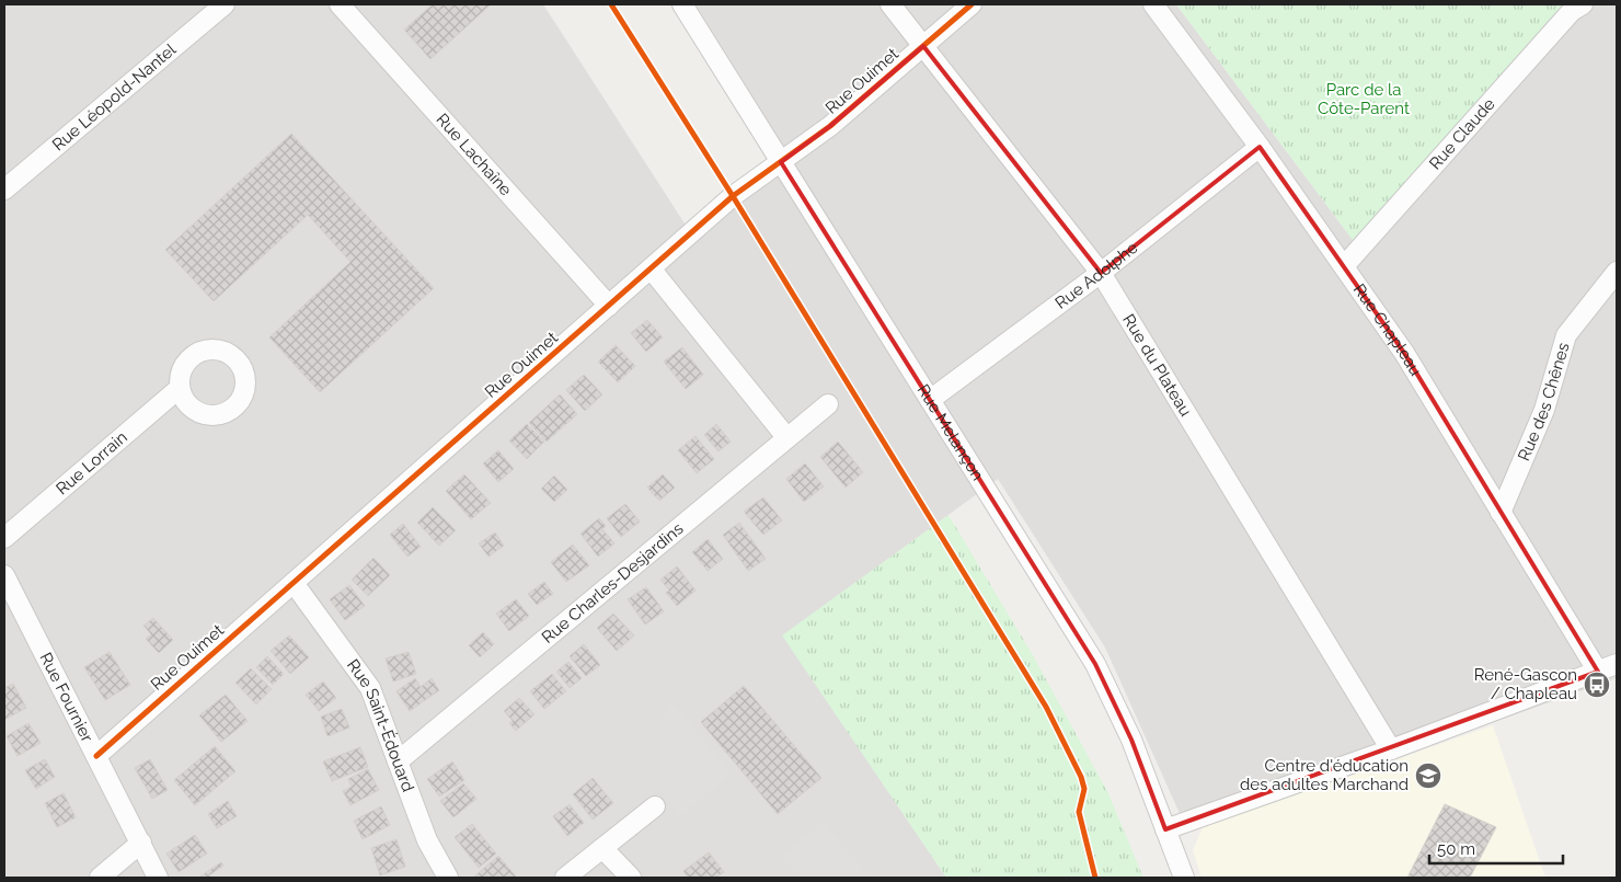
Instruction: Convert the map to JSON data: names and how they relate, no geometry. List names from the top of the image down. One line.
{"streets":{"street":["Rue Ouimet","Rue Léopold-Nantel","Rue Claude","Rue Lachaîne","Rue Adolphe","Rue Chapleau","Rue du Plateau","Rue des Chênes","Rue Melançon","Rue Lorrain","Rue Charles-Desjardins","Rue Fournier","Rue Saint-Édouard"]},"crossings":[["Rue Ouimet","Rue Lachaîne"],["Rue Ouimet","Rue du Plateau"],["Rue Ouimet","Rue Melançon"],["Rue Ouimet","Rue Fournier"],["Rue Ouimet","Rue Saint-Édouard"],["Rue Claude","Rue Chapleau"],["Rue Adolphe","Rue Chapleau"],["Rue Adolphe","Rue du Plateau"],["Rue Adolphe","Rue Melançon"],["Rue Chapleau","Rue des Chênes"],["Rue Charles-Desjardins","Rue Saint-Édouard"]],"parks":["Parc de la Côte-Parent"],"places":{"bus stop":["René-Gascon / Chapleau"],"school or university":["Centre d'éducation des adultes Marchand"]},"scale_bar":"50 m"}
